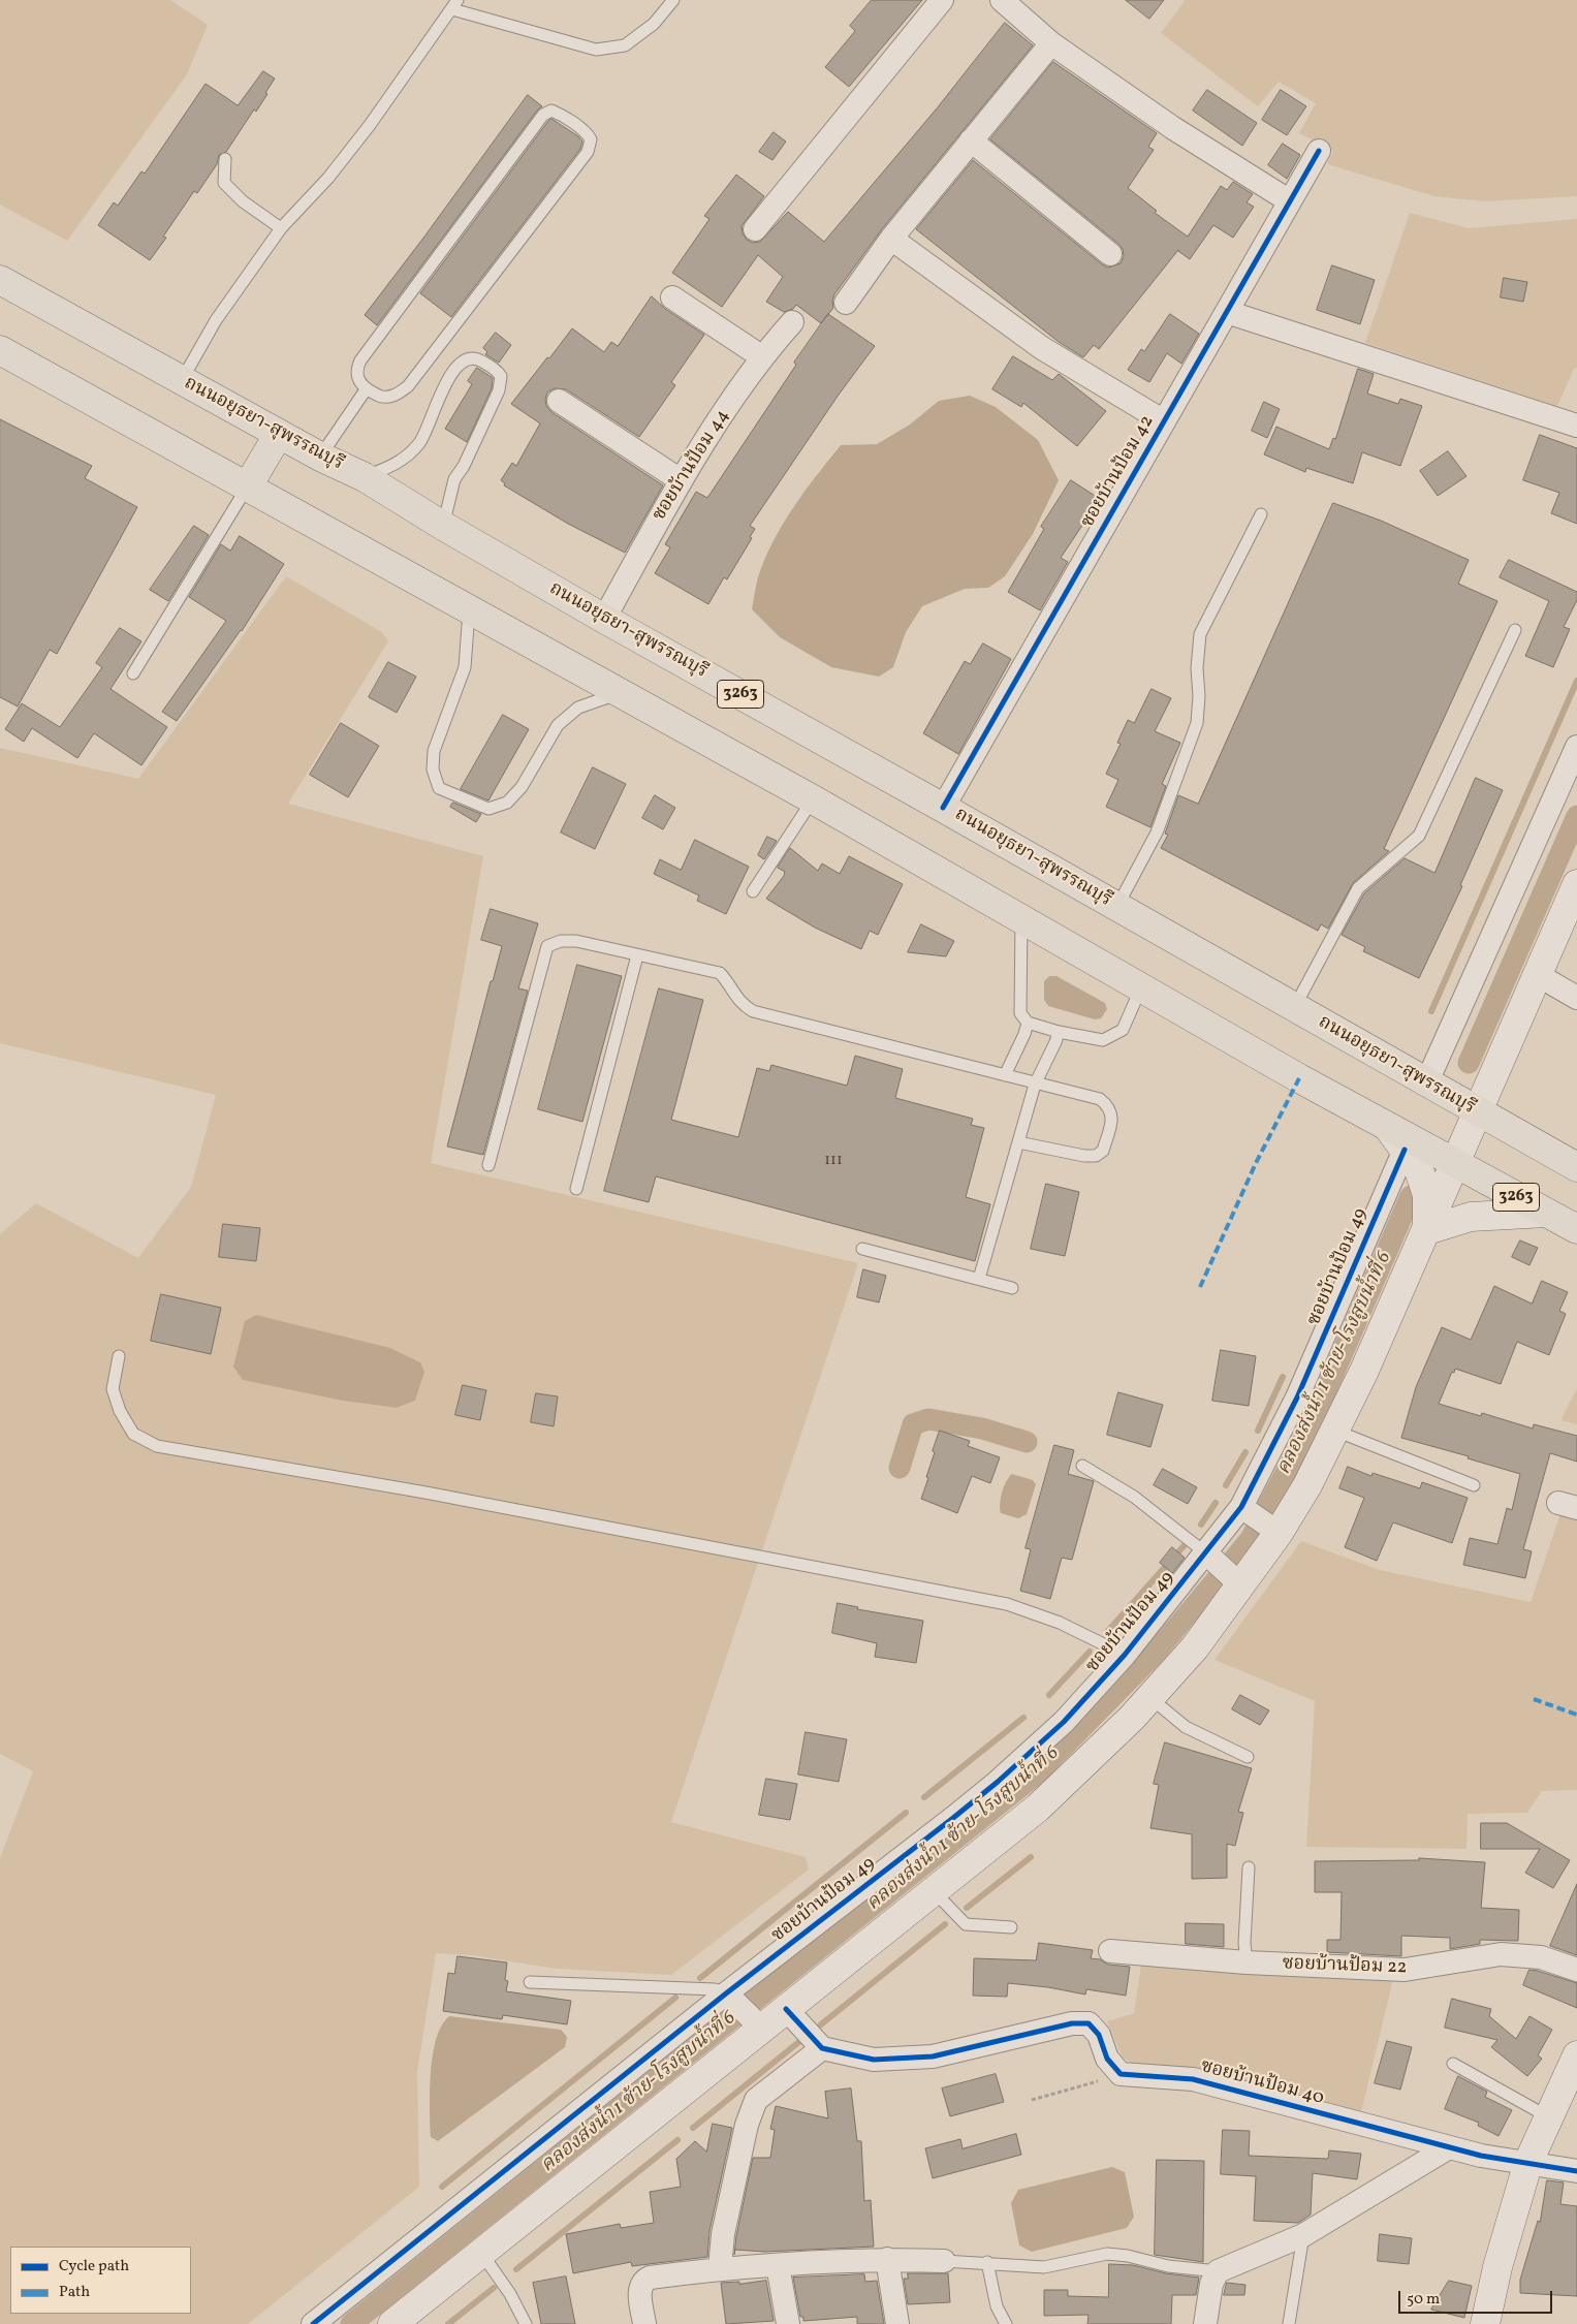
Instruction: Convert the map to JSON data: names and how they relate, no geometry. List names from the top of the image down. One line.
{"streets":{"main road":["ถนนอยุธยา-สุพรรณบุรี","3263"],"street":["ซอยบ้านป้อม 44","ซอยบ้านป้อม 42","ซอยบ้านป้อม 49","ซอยบ้านป้อม 22","ซอยบ้านป้อม 40"]},"crossings":[["ถนนอยุธยา-สุพรรณบุรี","ซอยบ้านป้อม 44"],["ถนนอยุธยา-สุพรรณบุรี","ซอยบ้านป้อม 42"],["3263","ซอยบ้านป้อม 49"]],"water":["คลองส่งน้ำ 1 ซ้าย-โรงสูบน้ำที่ 6"],"house_numbers":["111"],"legend":["Cycle path","Path"],"scale_bar":"50 m"}
